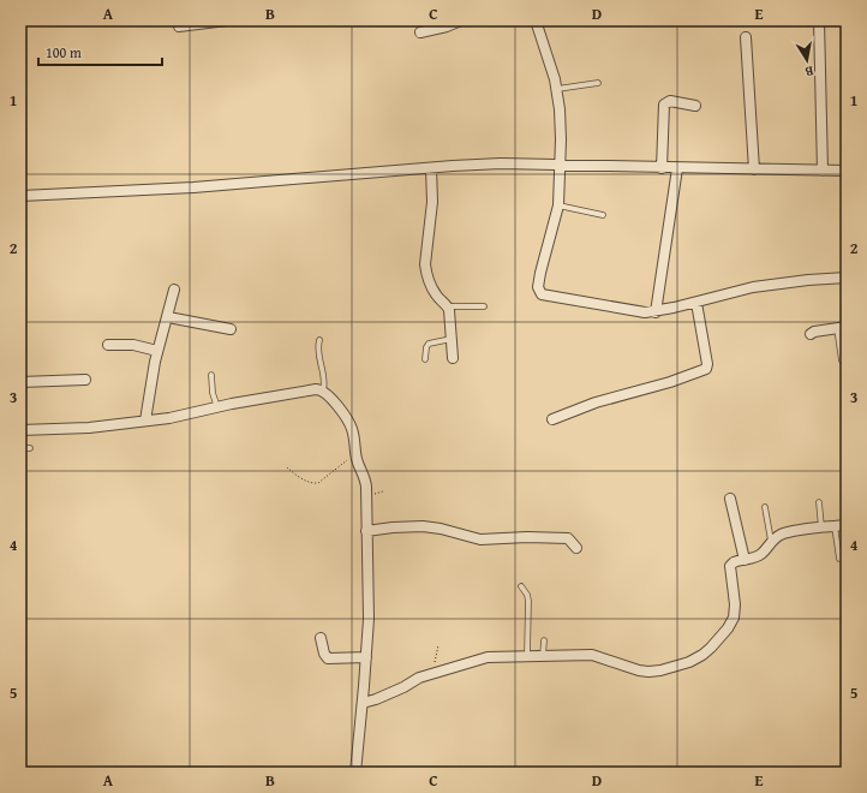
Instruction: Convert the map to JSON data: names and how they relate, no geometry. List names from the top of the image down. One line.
{"scale_bar":"100 m","north":"bottom","grid":{"columns":["A","B","C","D","E"],"rows":["1","2","3","4","5"]}}
